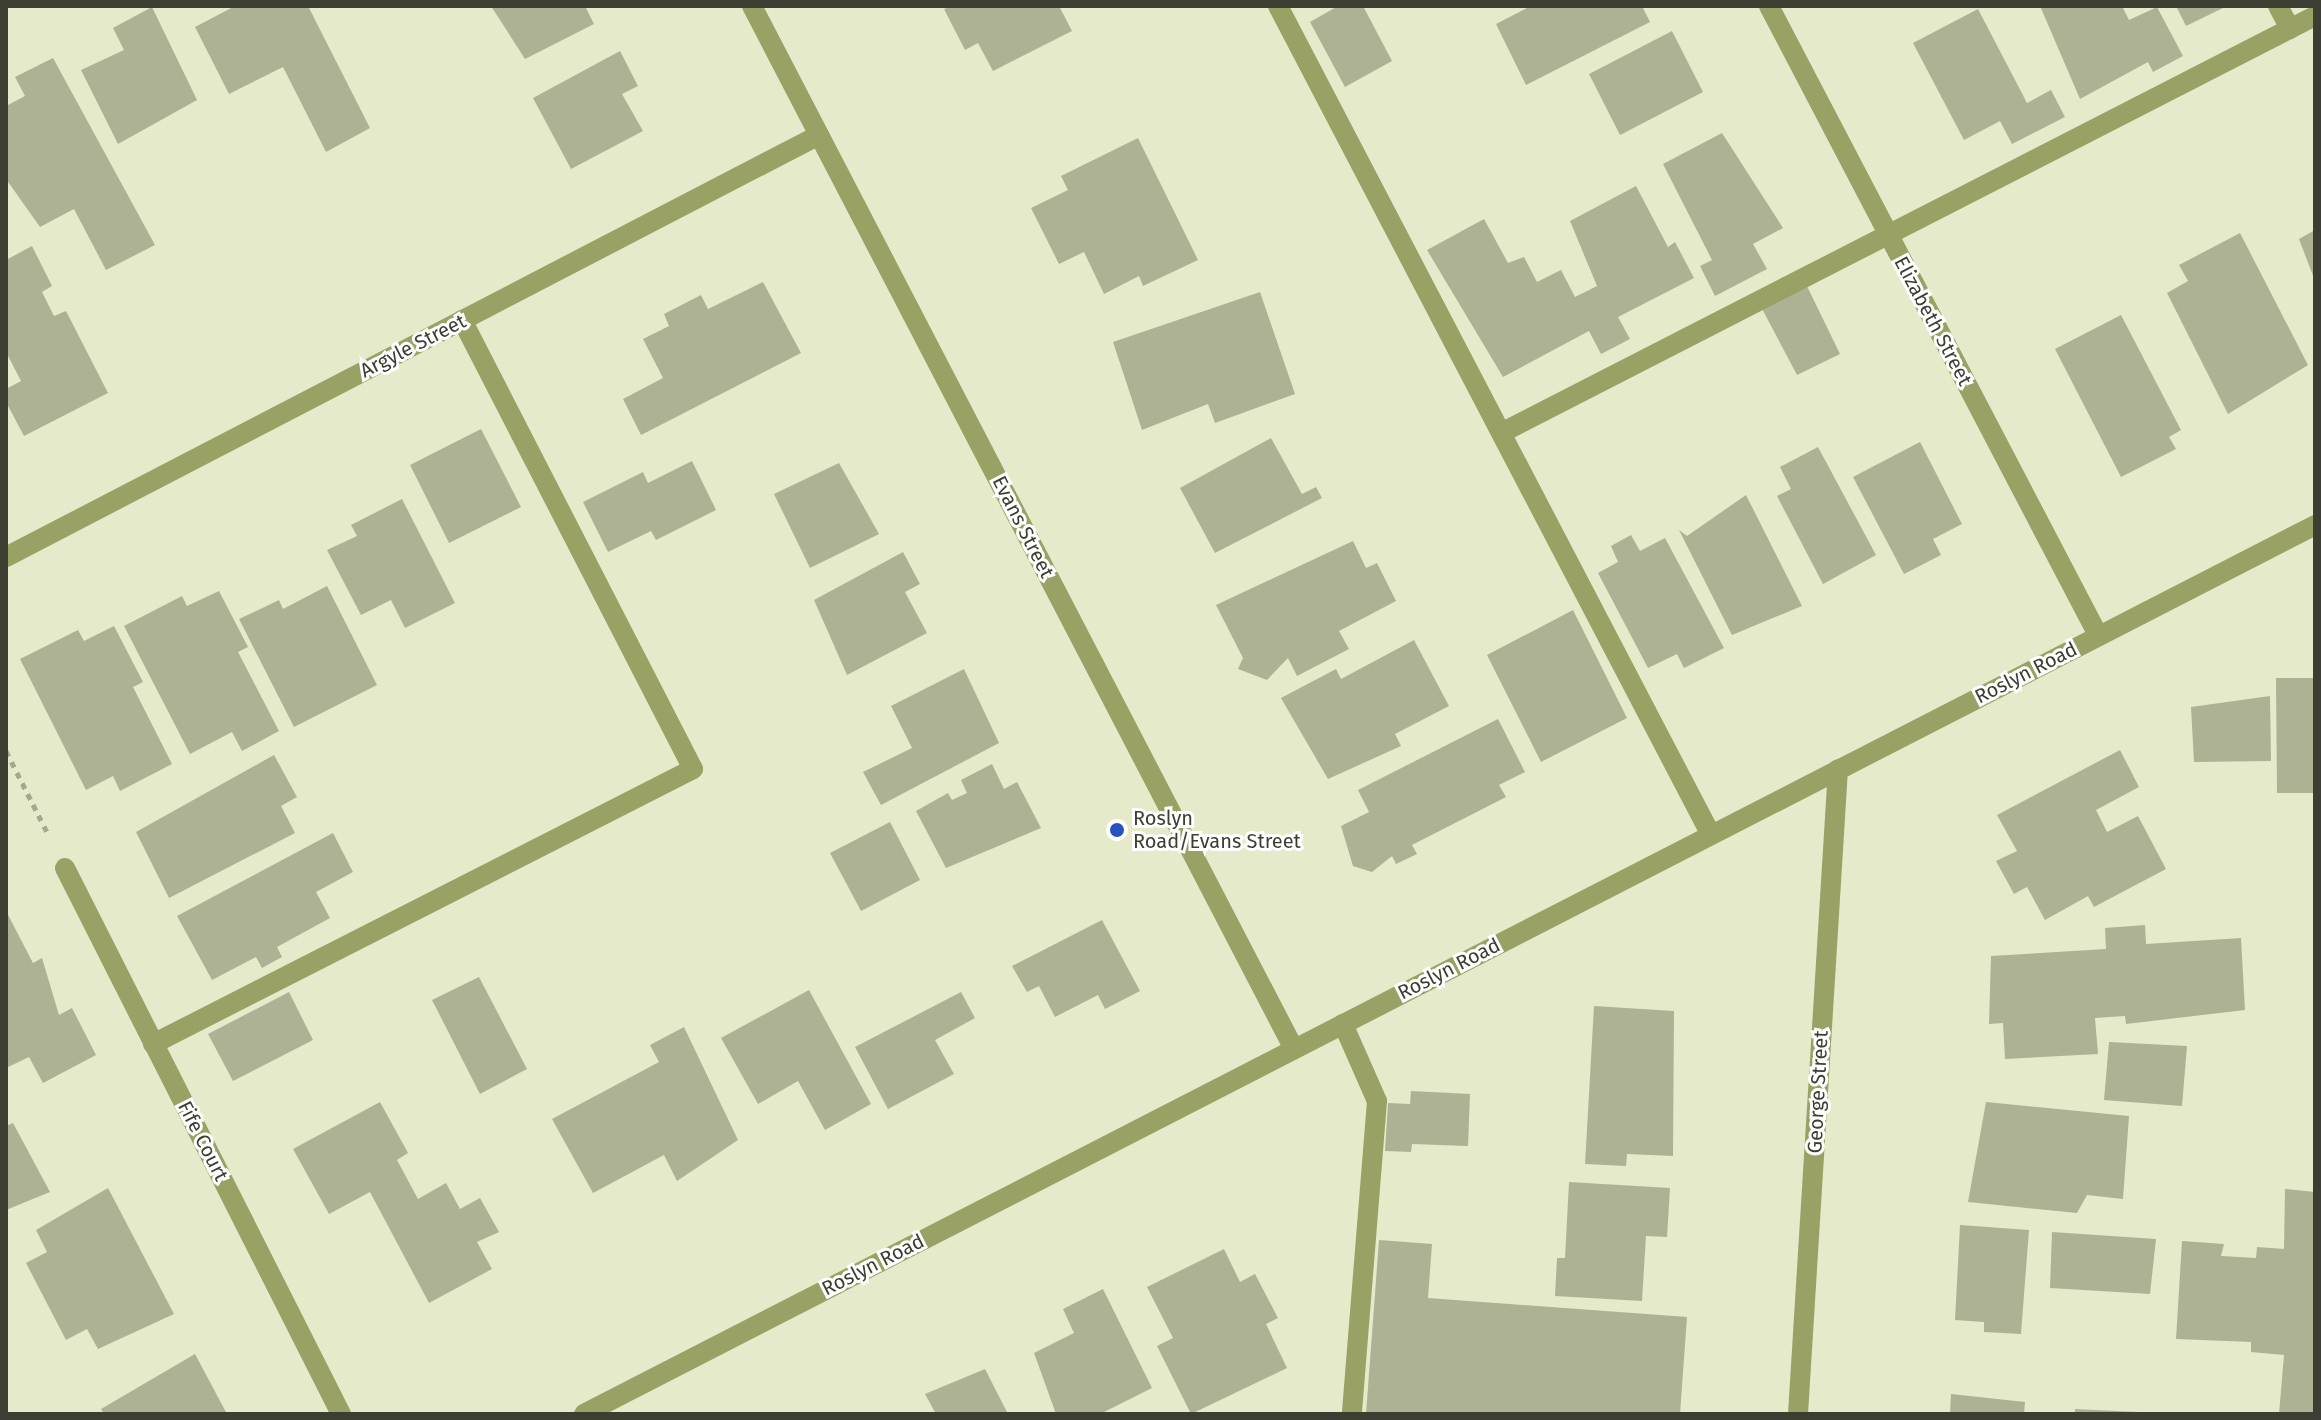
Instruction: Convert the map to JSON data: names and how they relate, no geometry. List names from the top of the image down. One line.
{"streets":{"street":["Elizabeth Street","Argyle Street","Evans Street","Roslyn Road","George Street","Fife Court"]},"crossings":[["Elizabeth Street","Roslyn Road"],["Argyle Street","Evans Street"],["Evans Street","Roslyn Road"],["Roslyn Road","George Street"]],"places":["Roslyn Road/Evans Street"]}
